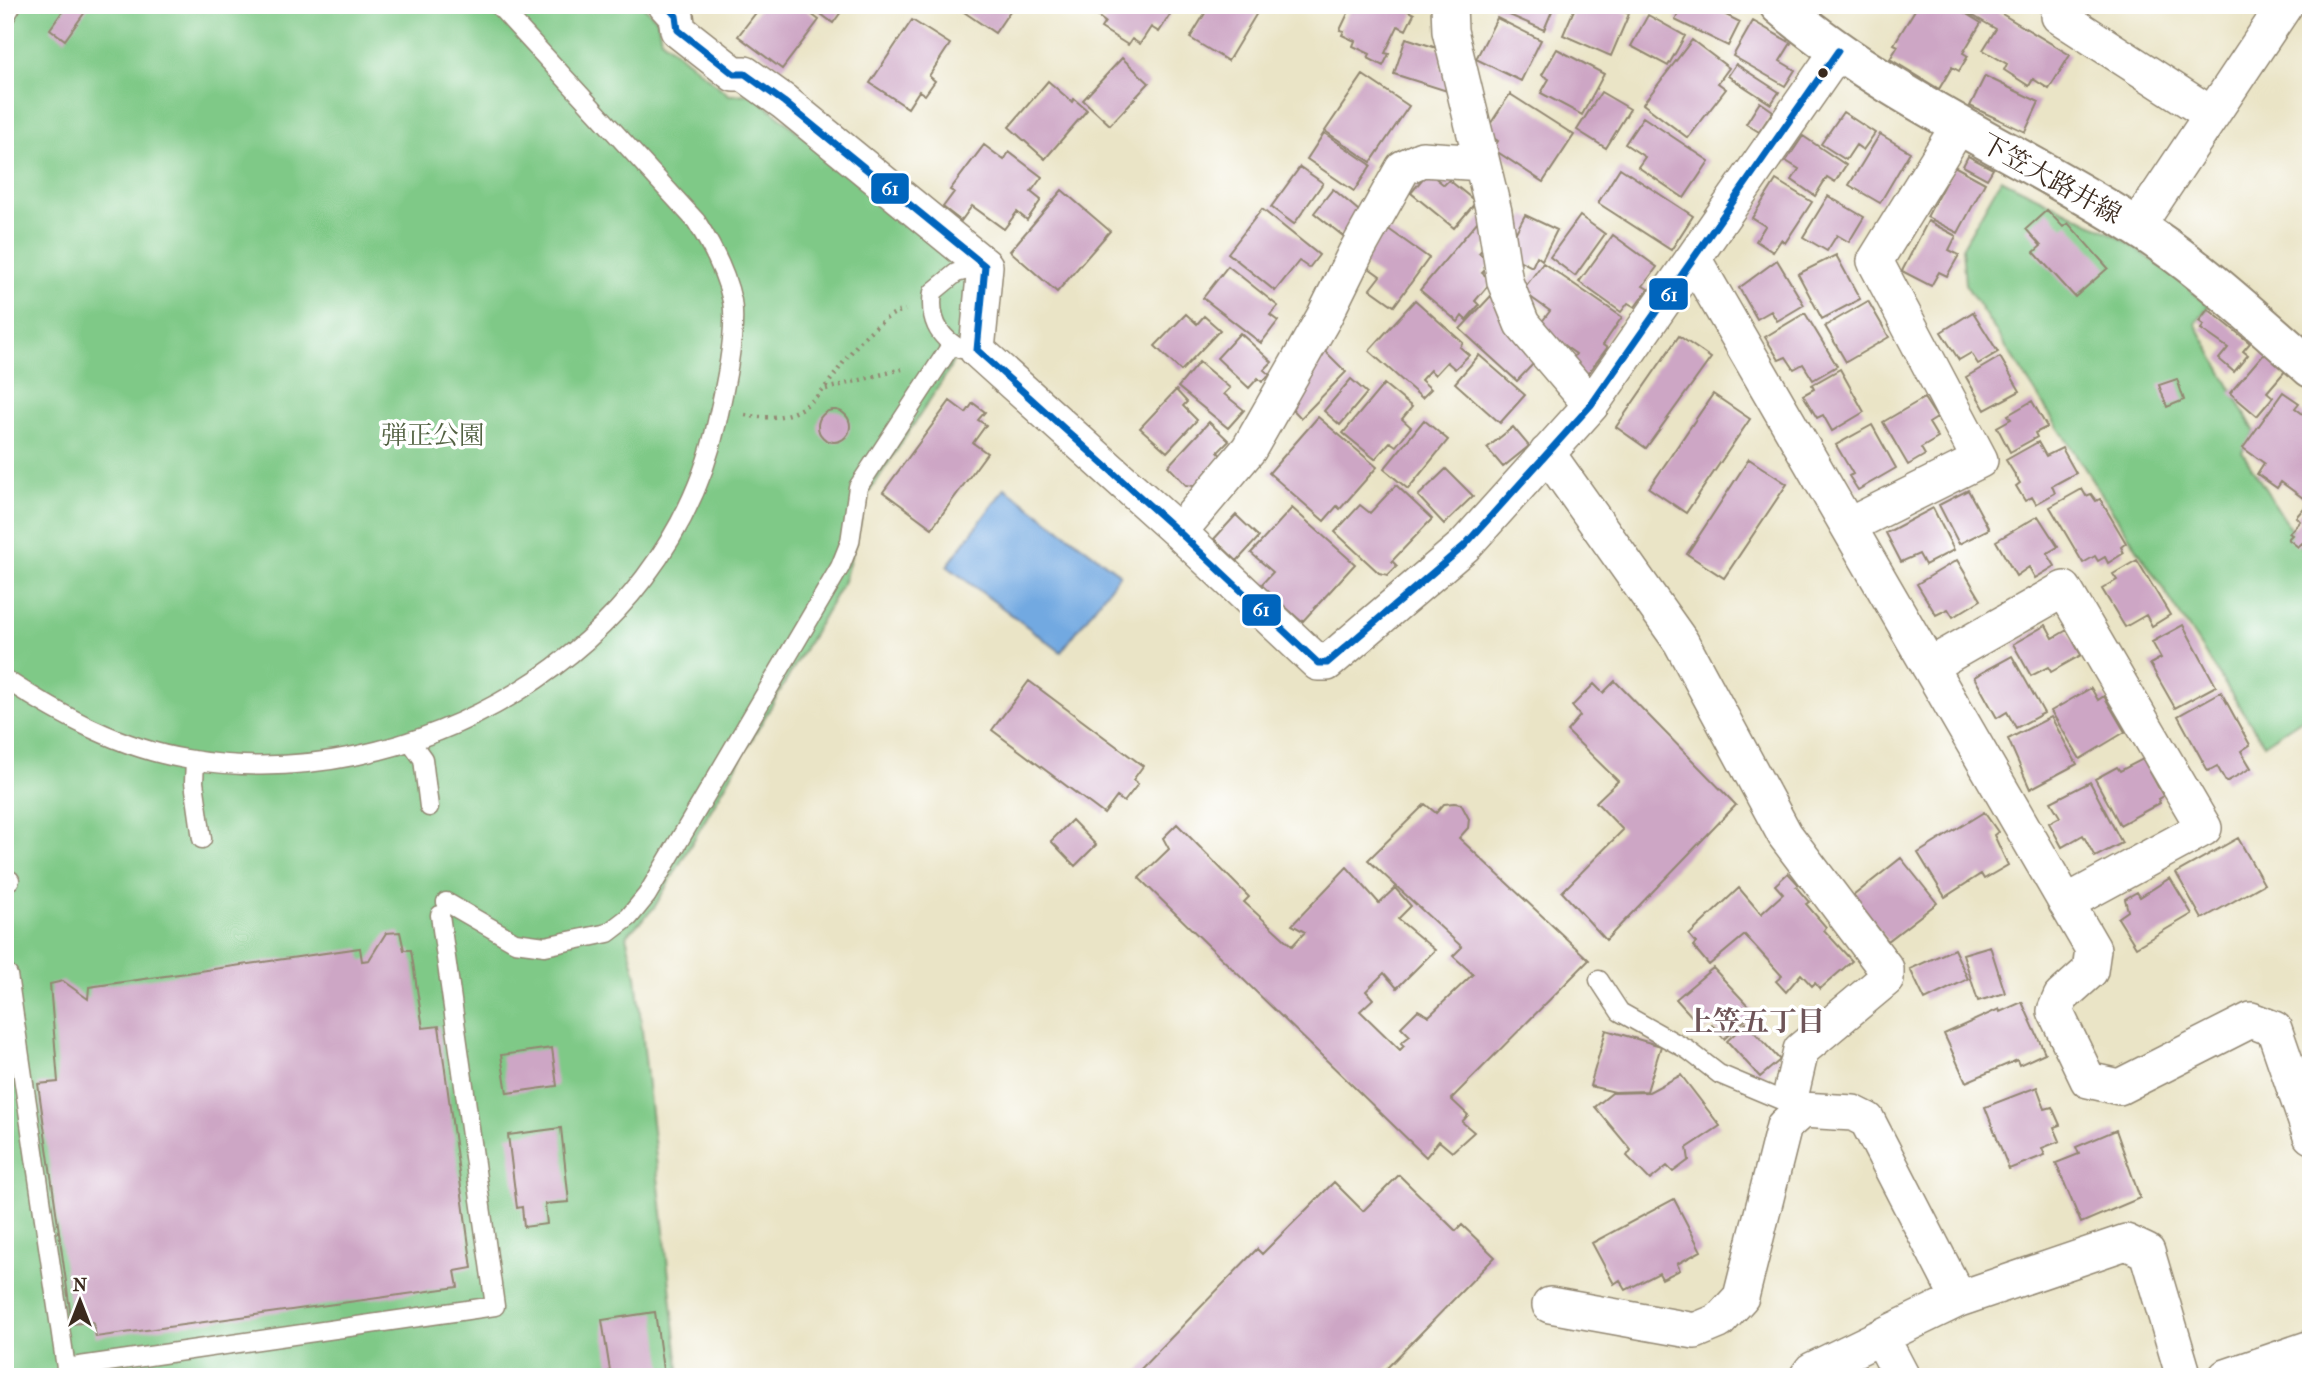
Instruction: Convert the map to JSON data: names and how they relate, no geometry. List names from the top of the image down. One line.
{"streets":{"main road":["下笠大路井線"]},"districts":["上笠五丁目"],"parks":["弾正公園"],"lines":["transit line 61"],"north":"top"}
